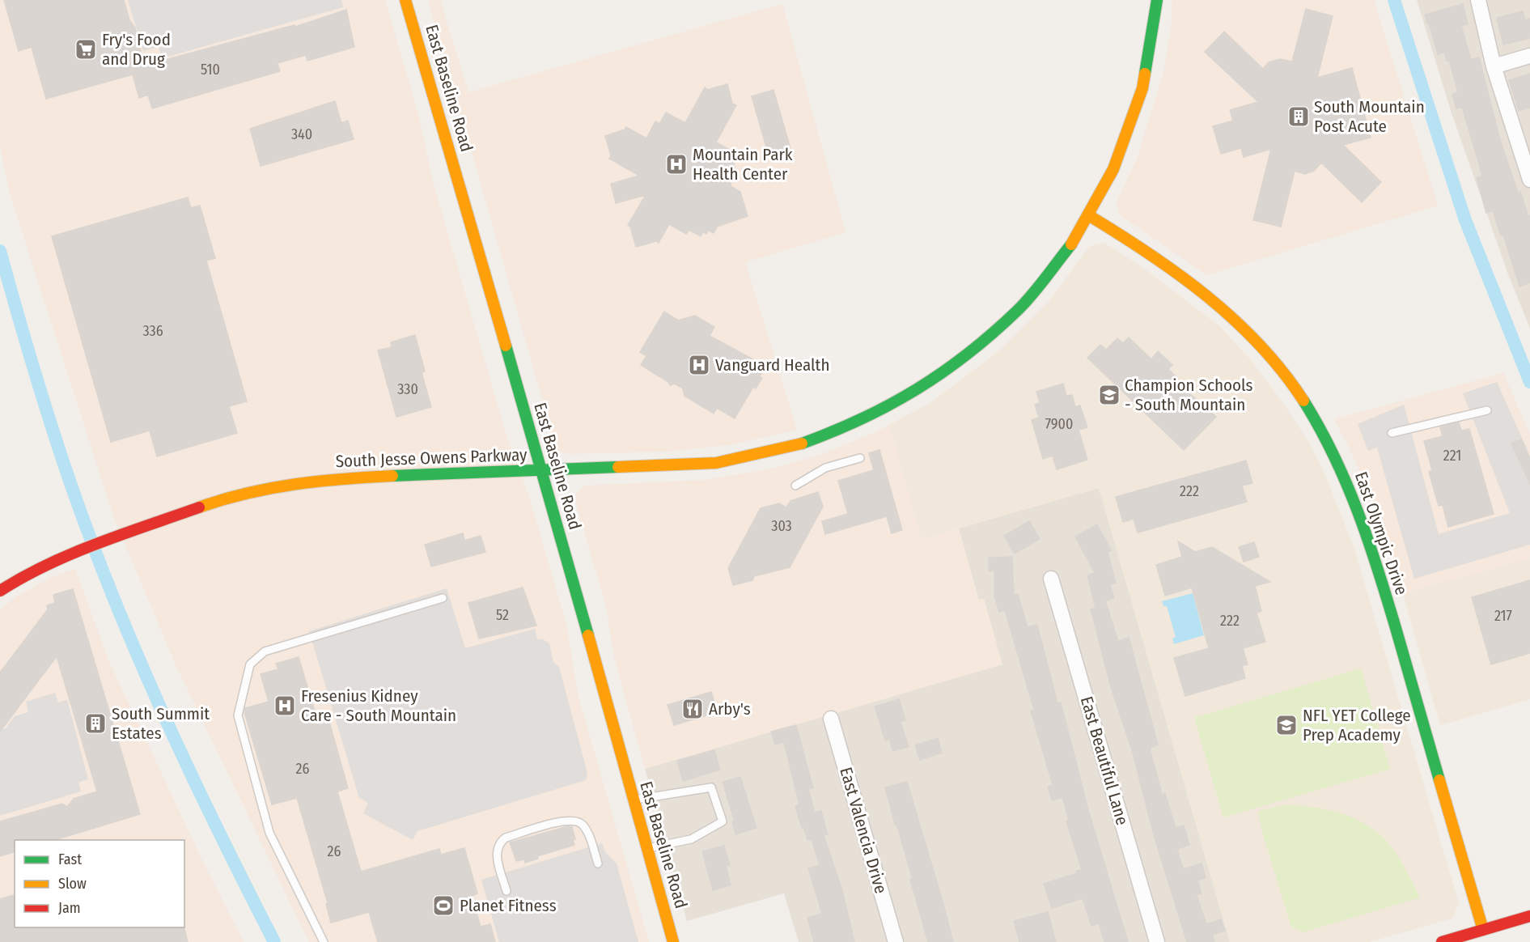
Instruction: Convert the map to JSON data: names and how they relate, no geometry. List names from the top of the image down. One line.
{"streets":{"street":["East Baseline Road","South Jesse Owens Parkway","East Olympic Drive","East Beautiful Lane","East Valencia Drive"]},"crossings":[["East Baseline Road","South Jesse Owens Parkway"],["South Jesse Owens Parkway","East Olympic Drive"]],"places":{"supermarket":["Fry's Food and Drug"],"building":["South Mountain Post Acute","South Summit Estates"],"hospital":["Mountain Park Health Center","Vanguard Health","Fresenius Kidney Care - South Mountain"],"school or university":["Champion Schools - South Mountain","NFL YET College Prep Academy"],"restaurant":["Arby's"],"sports":["Planet Fitness"]},"house_numbers":["510","340","336","330","7900","221","222","303","52","217","222","26","26"],"legend":["Fast","Slow","Jam"]}
